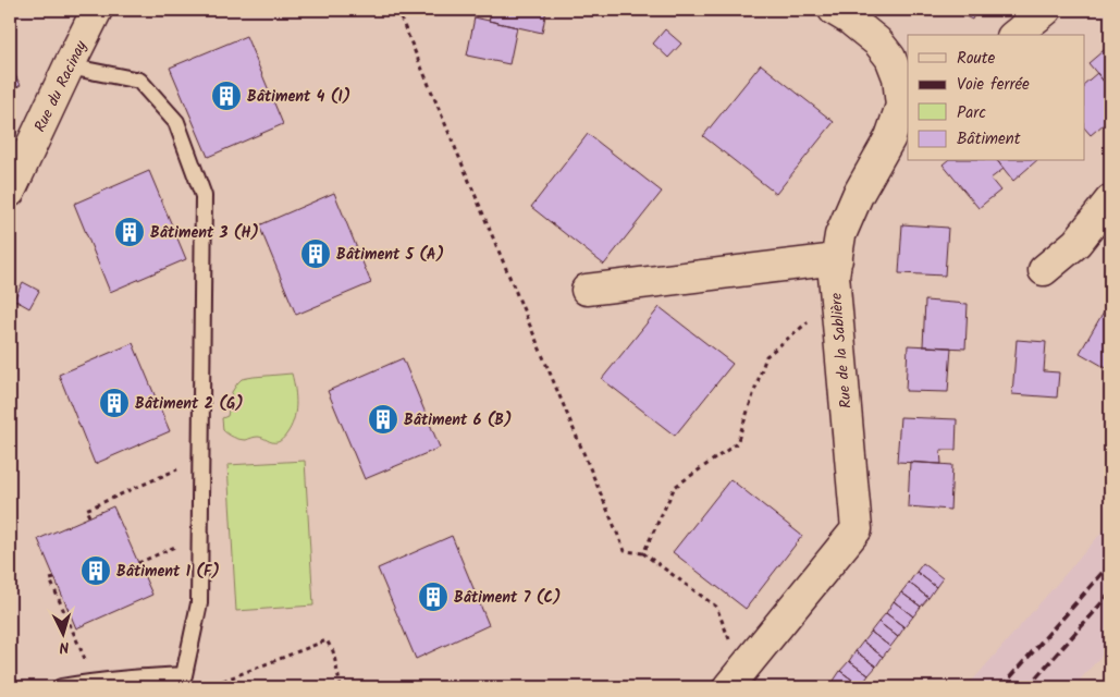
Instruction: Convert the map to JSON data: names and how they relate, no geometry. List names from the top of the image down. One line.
{"streets":{"street":["Rue du Racinay","Rue de la Sablière"]},"places":{"building":["Bâtiment 4 (I)","Bâtiment 3 (H)","Bâtiment 5 (A)","Bâtiment 2 (G)","Bâtiment 6 (B)","Bâtiment 1 (F)","Bâtiment 7 (C)"]},"legend":["Route","Voie ferrée","Parc","Bâtiment"],"north":"bottom"}
